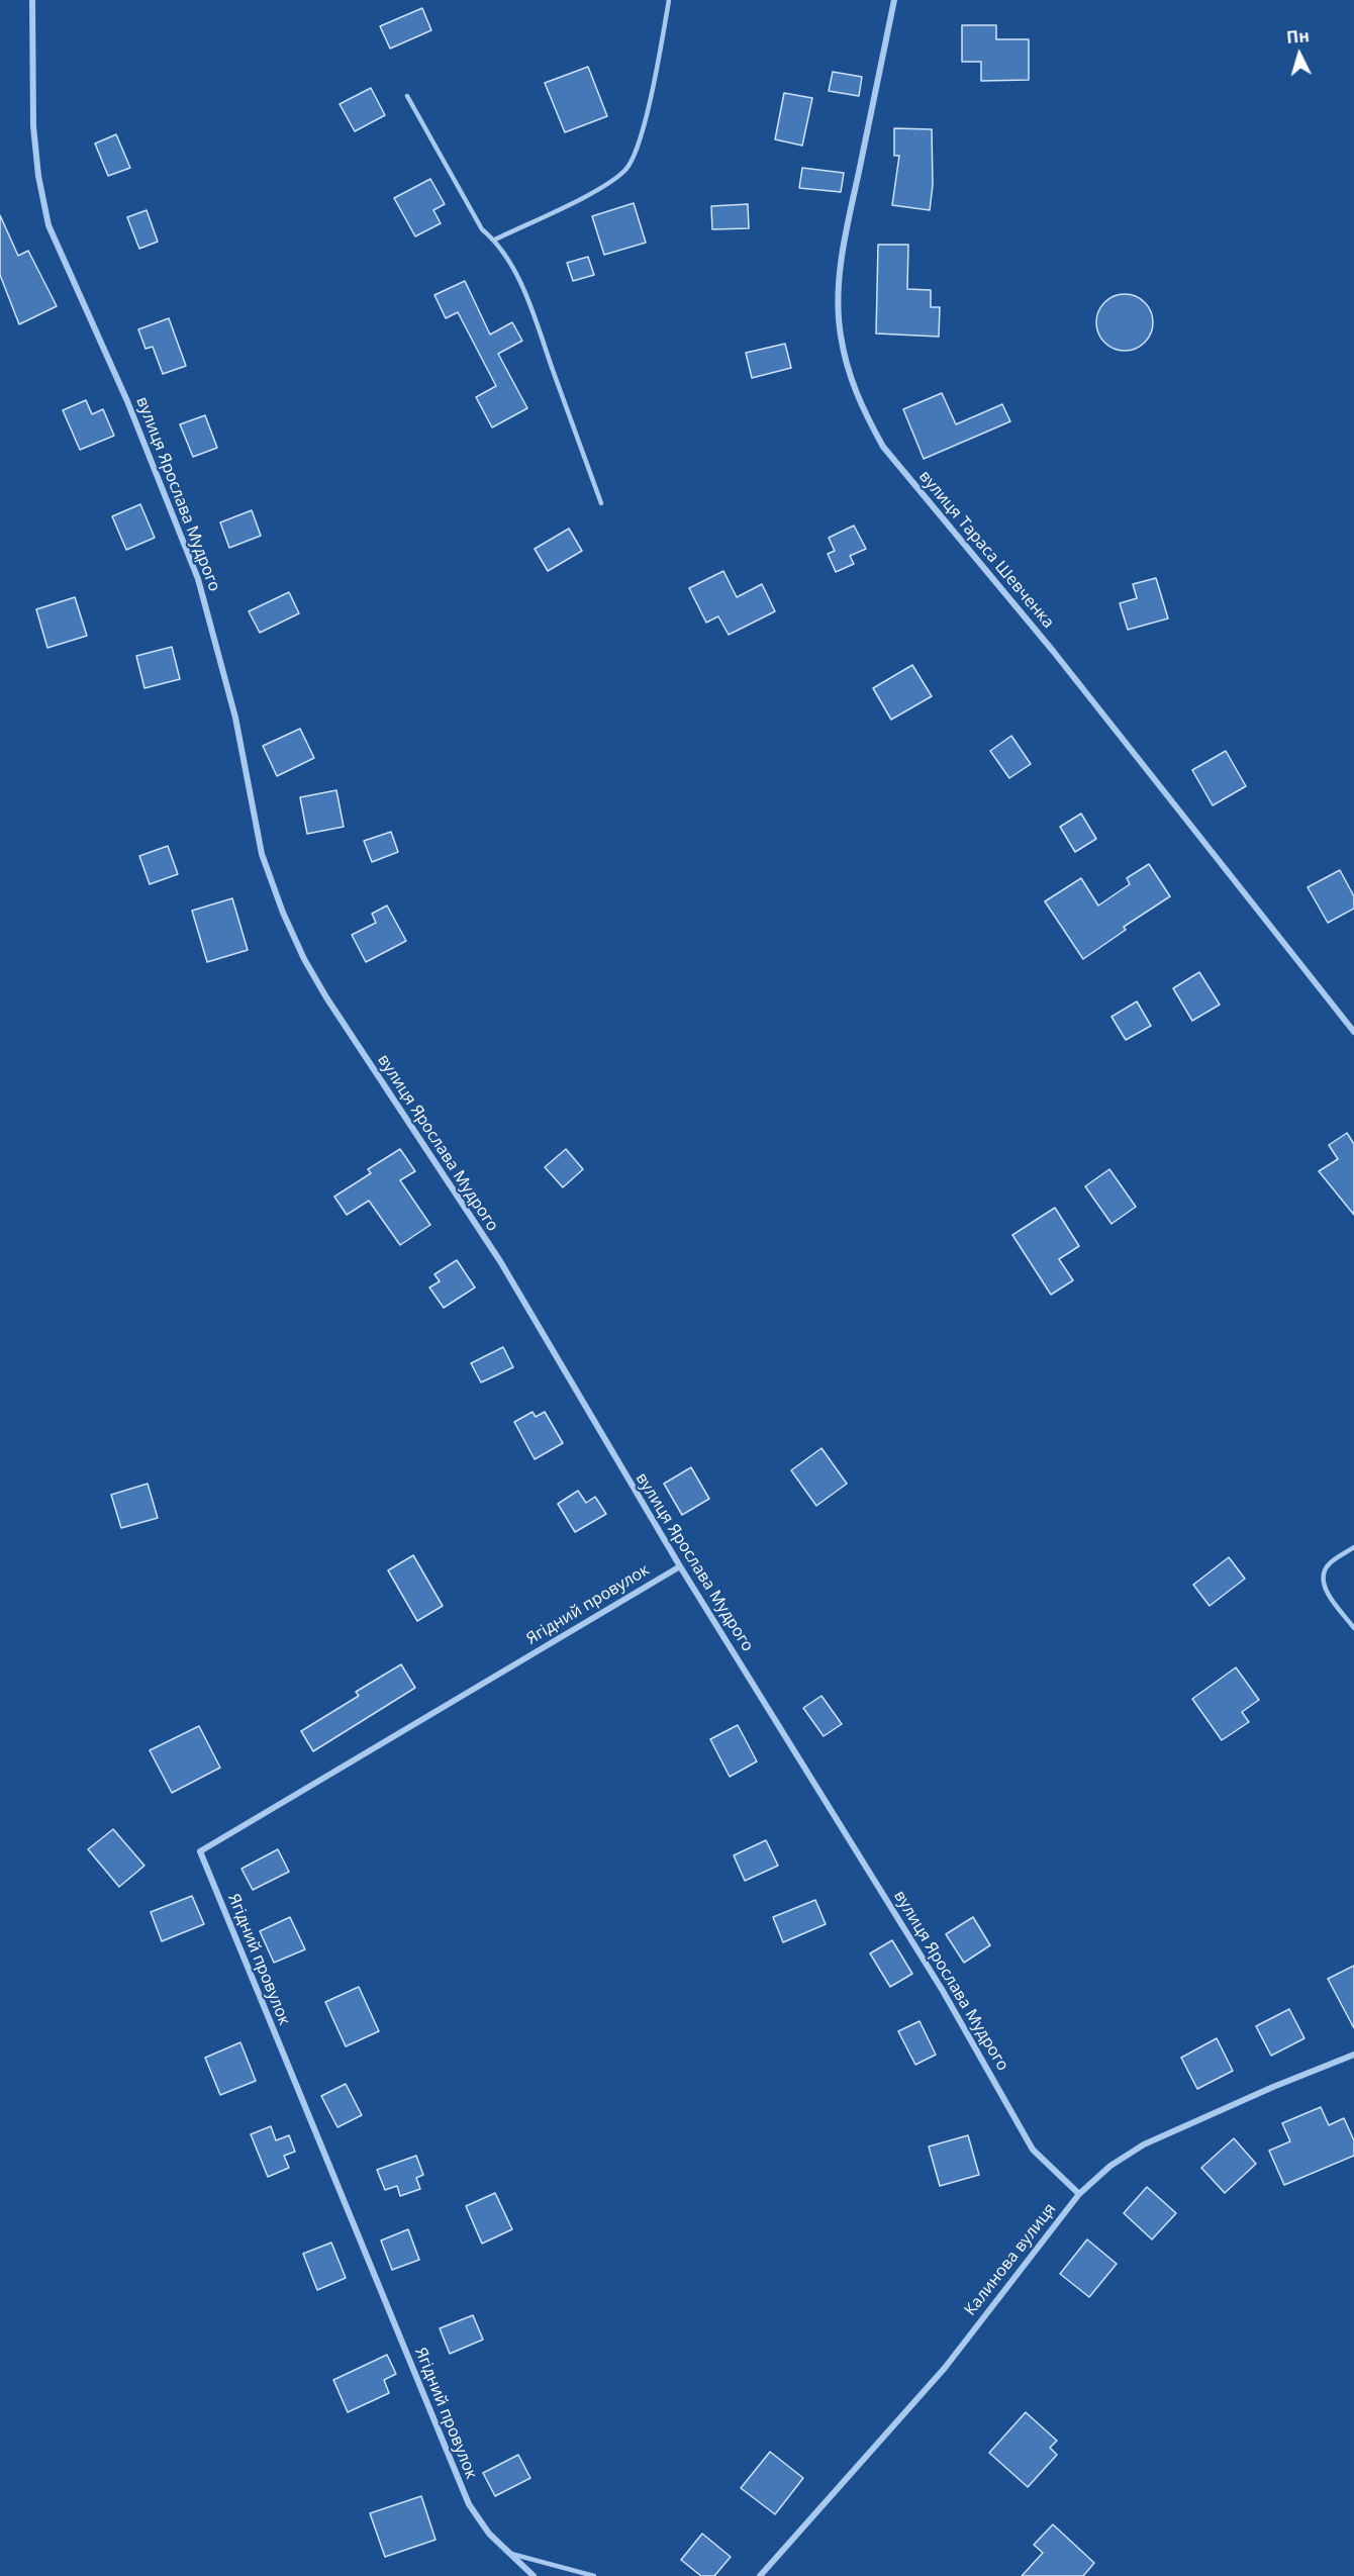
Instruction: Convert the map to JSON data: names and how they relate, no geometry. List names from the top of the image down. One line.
{"streets":{"street":["вулиця Ярослава Мудрого","вулиця Тараса Шевченка","Ягідний провулок","Калинова вулиця"]},"crossings":[["вулиця Ярослава Мудрого","Ягідний провулок"],["вулиця Ярослава Мудрого","Калинова вулиця"]],"north":"top"}
